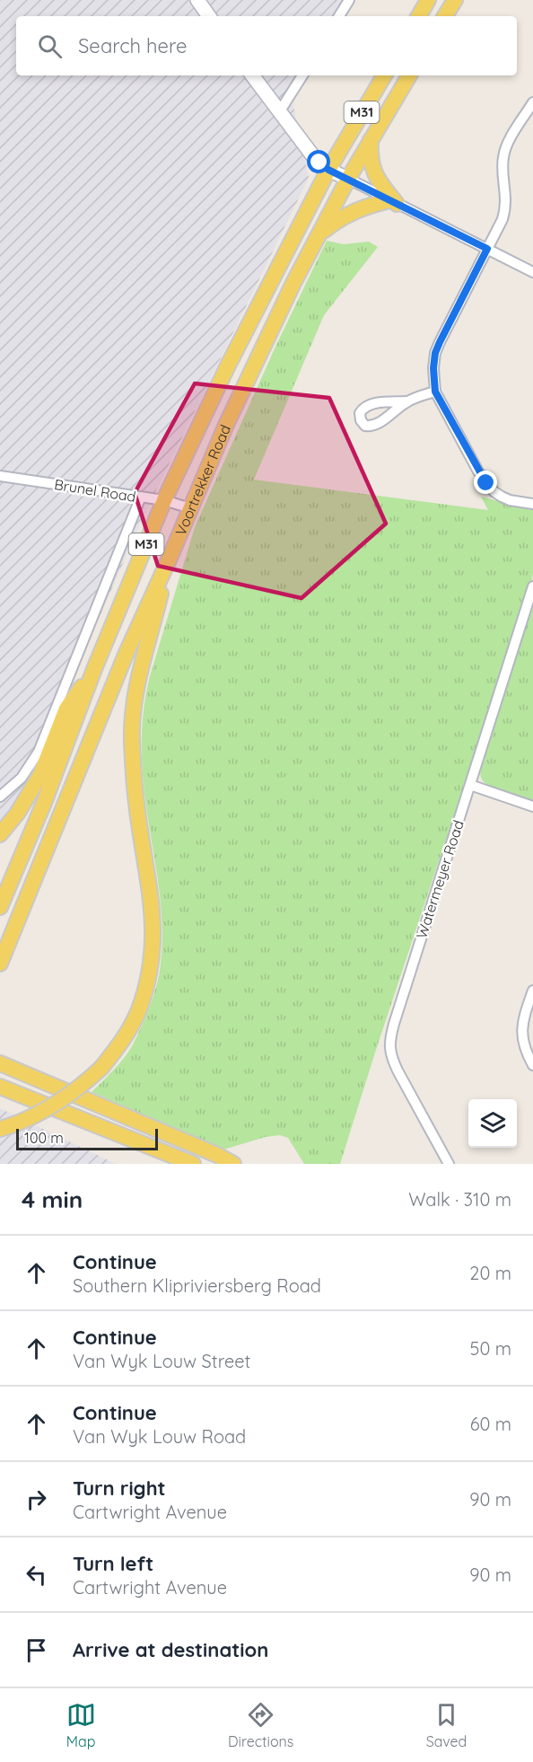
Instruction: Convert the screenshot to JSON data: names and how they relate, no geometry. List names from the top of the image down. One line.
{"streets":{"main road":["M31","Voortrekker Road"],"street":["Brunel Road","Watermeyer Road"]},"crossings":[["Voortrekker Road","Brunel Road"]],"scale_bar":"100 m","page":{"search":"Search here","scale":"100 m","heading":["4 min","Walk · 310 m"],"list":[["Continue","Southern Klipriviersberg Road","20 m"],["Continue","Van Wyk Louw Street","50 m"],["Continue","Van Wyk Louw Road","60 m"],["Turn right","Cartwright Avenue","90 m"],["Turn left","Cartwright Avenue","90 m"],"Arrive at destination"],"nav":["Map","Directions","Saved"]}}
